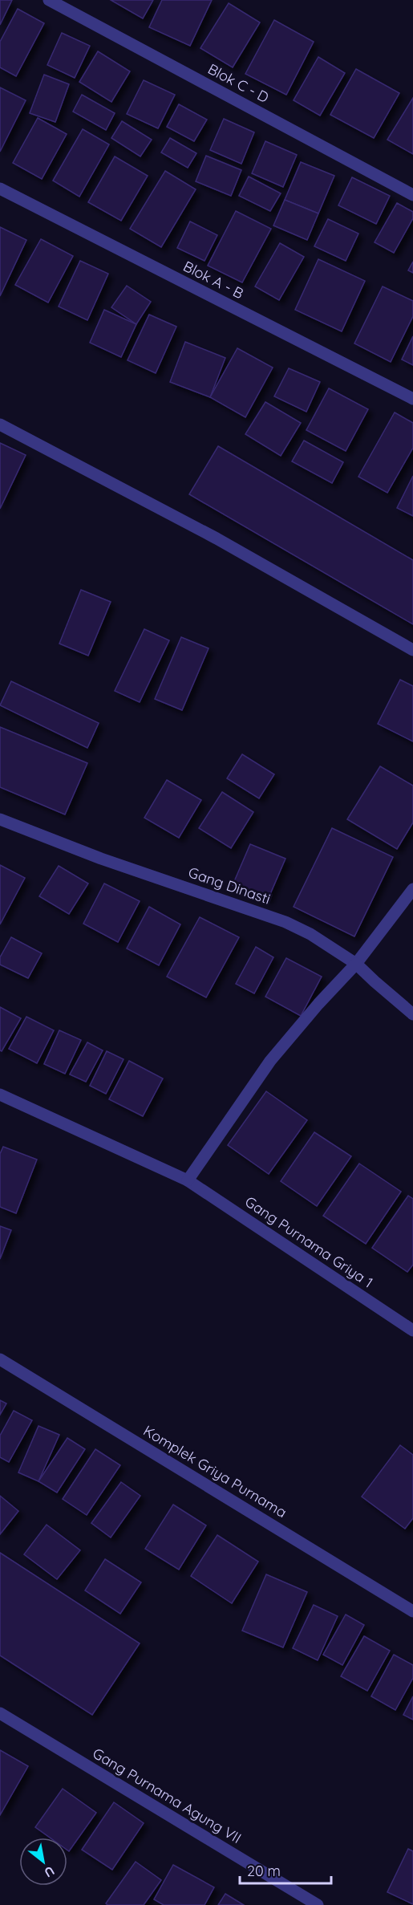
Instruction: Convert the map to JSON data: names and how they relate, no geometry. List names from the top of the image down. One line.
{"streets":{"street":["Blok C - D","Blok A - B","Gang Dinasti","Gang Purnama Griya 1","Komplek Griya Purnama","Gang Purnama Agung VII"]},"scale_bar":"20 m","north":"bottom right"}
